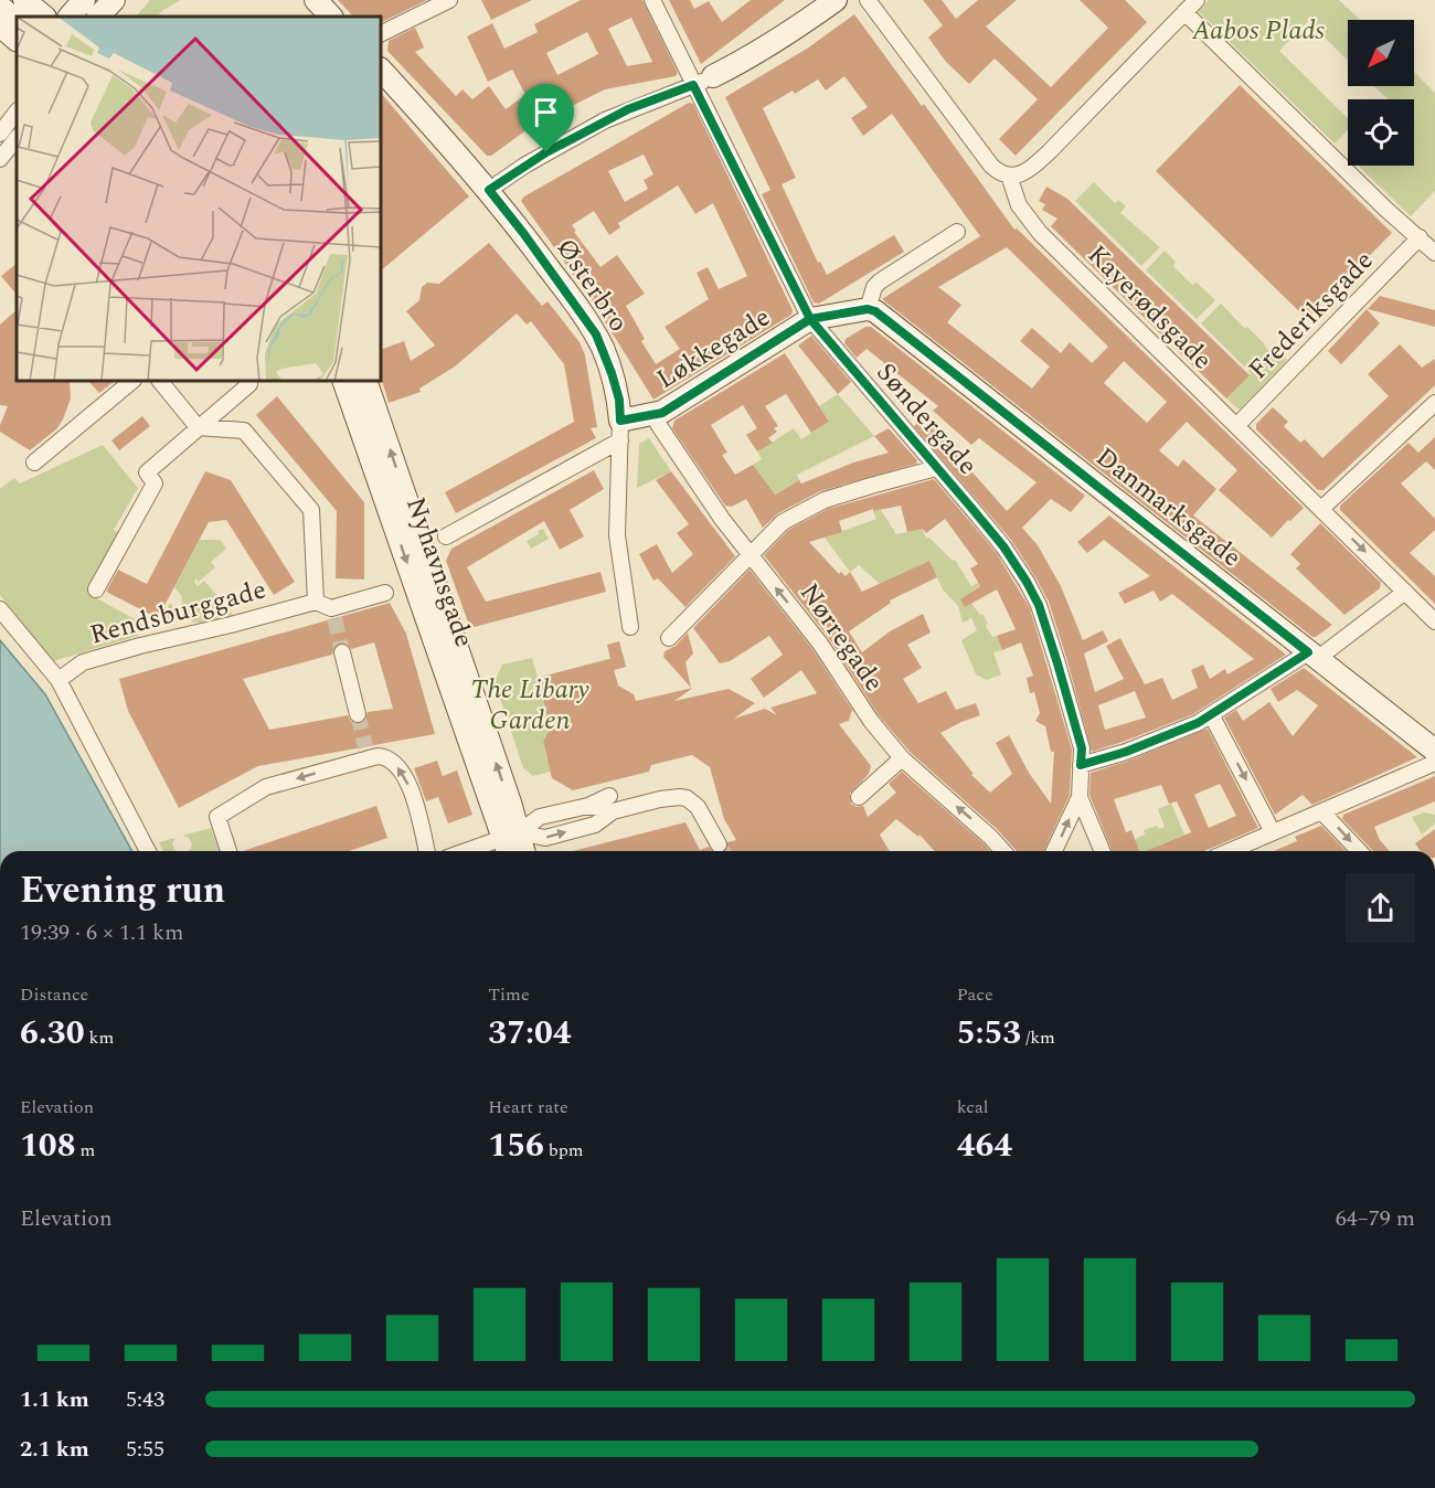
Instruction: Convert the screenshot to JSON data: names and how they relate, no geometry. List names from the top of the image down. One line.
{"streets":{"street":["Østerbro","Kayerødsgade","Frederiksgade","Løkkegade","Søndergade","Danmarksgade","Nyhavnsgade","Rendsburggade","Nørregade"]},"crossings":[["Østerbro","Løkkegade"],["Kayerødsgade","Frederiksgade"],["Løkkegade","Søndergade"],["Løkkegade","Danmarksgade"]],"one_way":["Nørregade"],"parks":["Aabos Plads","The Libary Garden"],"north":"bottom left","page":{"heading":["Evening run","19:39 · 6 × 1.1 km"],"stats":[["Distance","6.30 km"],["Time","37:04"],["Pace","5:53 /km"],["Elevation","108 m"],["Heart rate","156 bpm"],["kcal","464"]],"chart":["Elevation","64–79 m"],"list":[{"name":"1.1 km","note":"5:43"},{"name":"2.1 km","note":"5:55"}]}}
